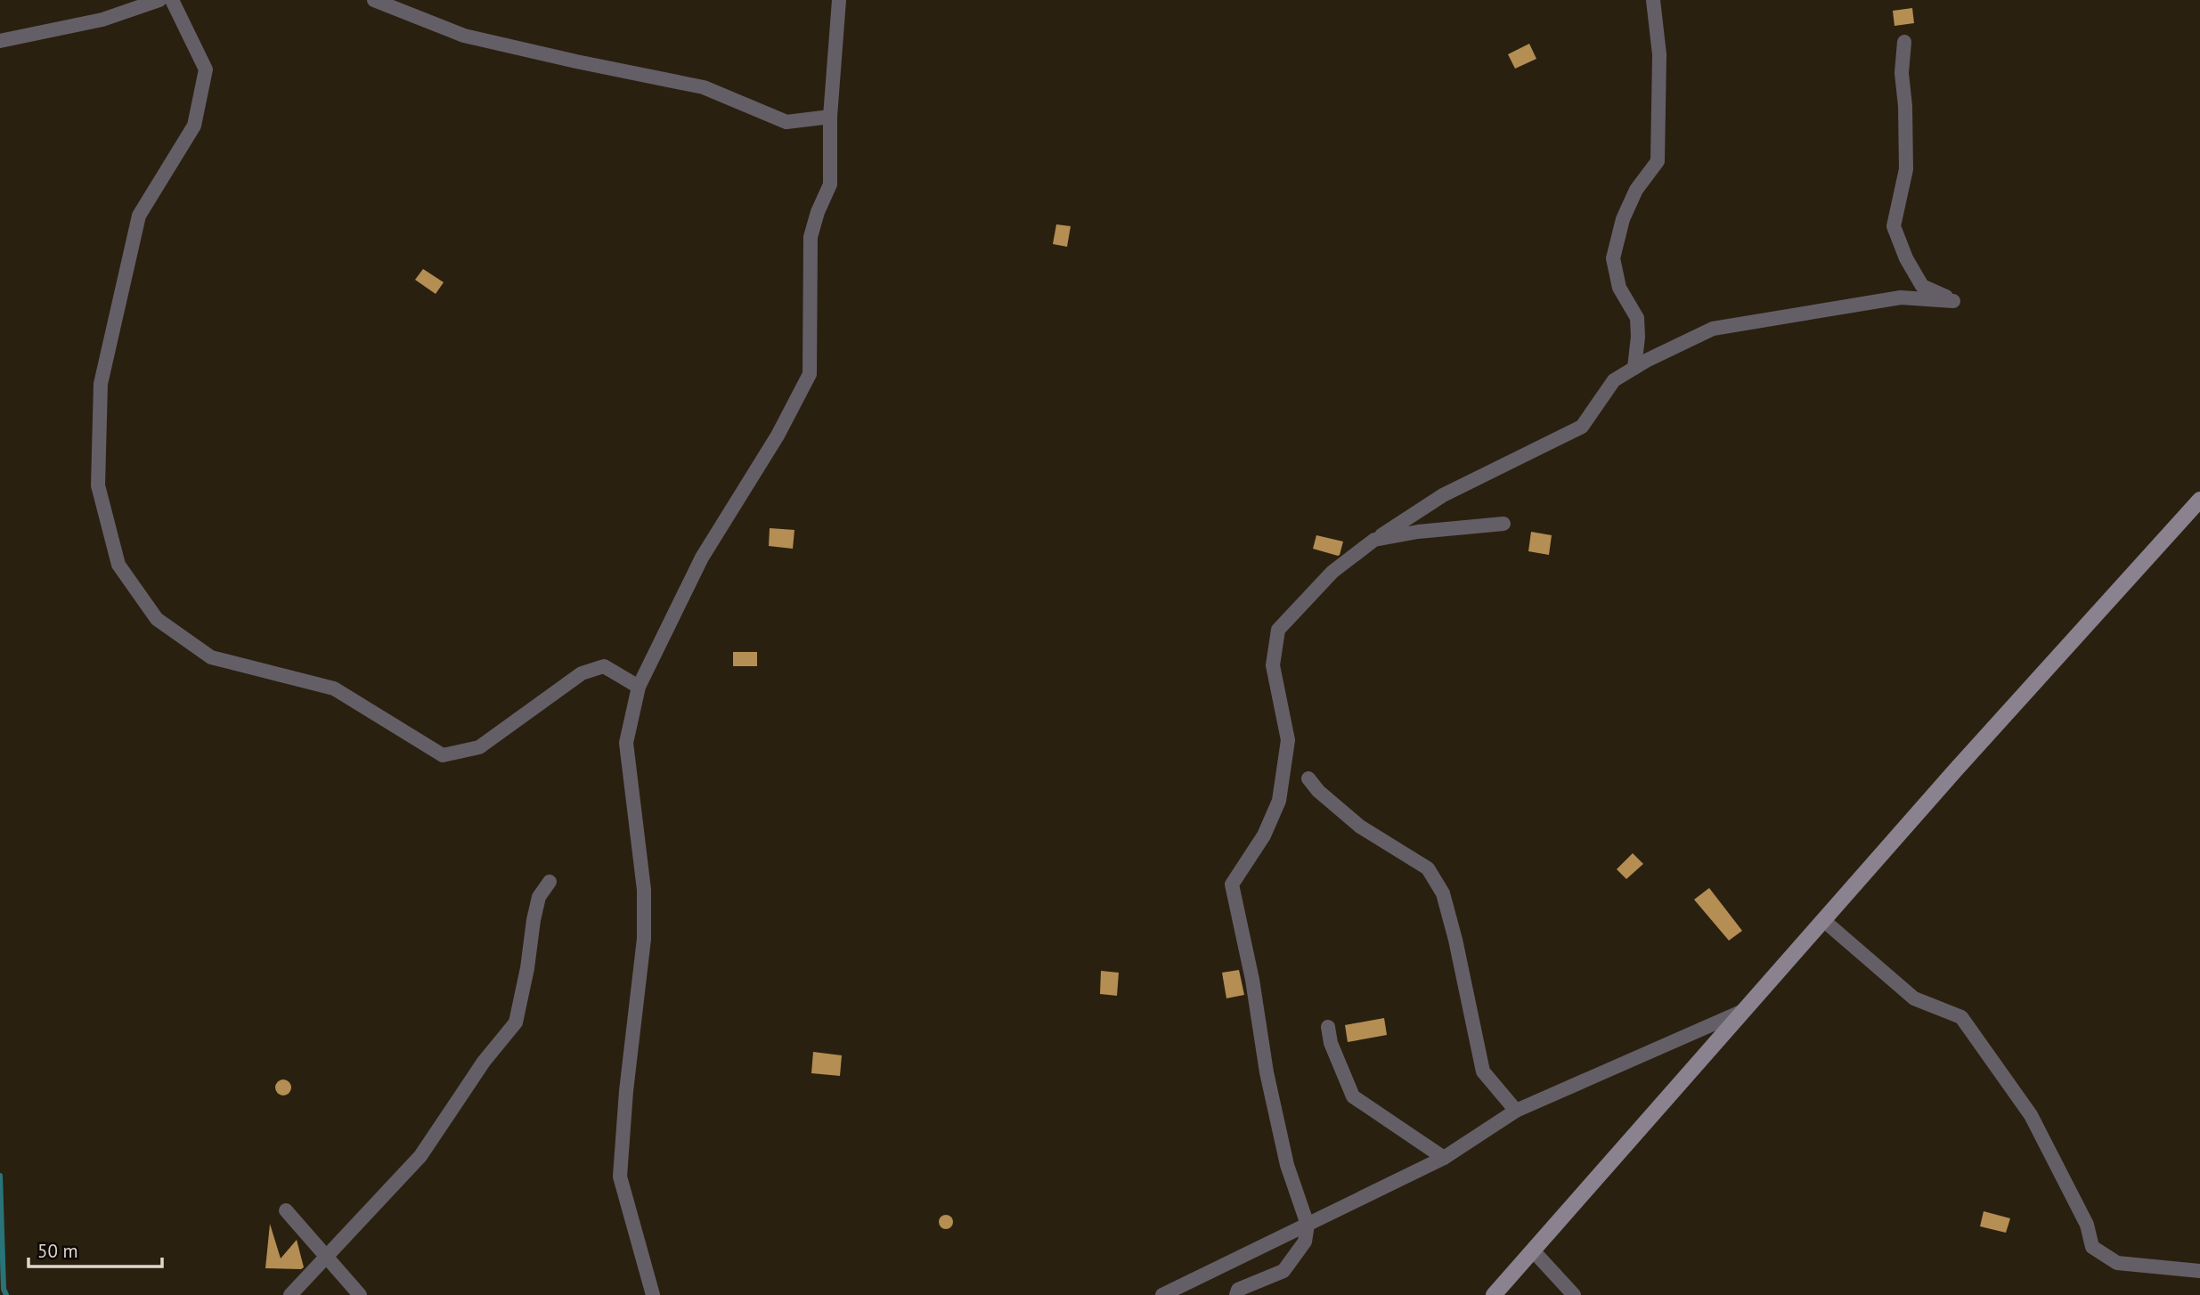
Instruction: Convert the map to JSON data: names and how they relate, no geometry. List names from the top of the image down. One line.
{"scale_bar":"50 m"}
